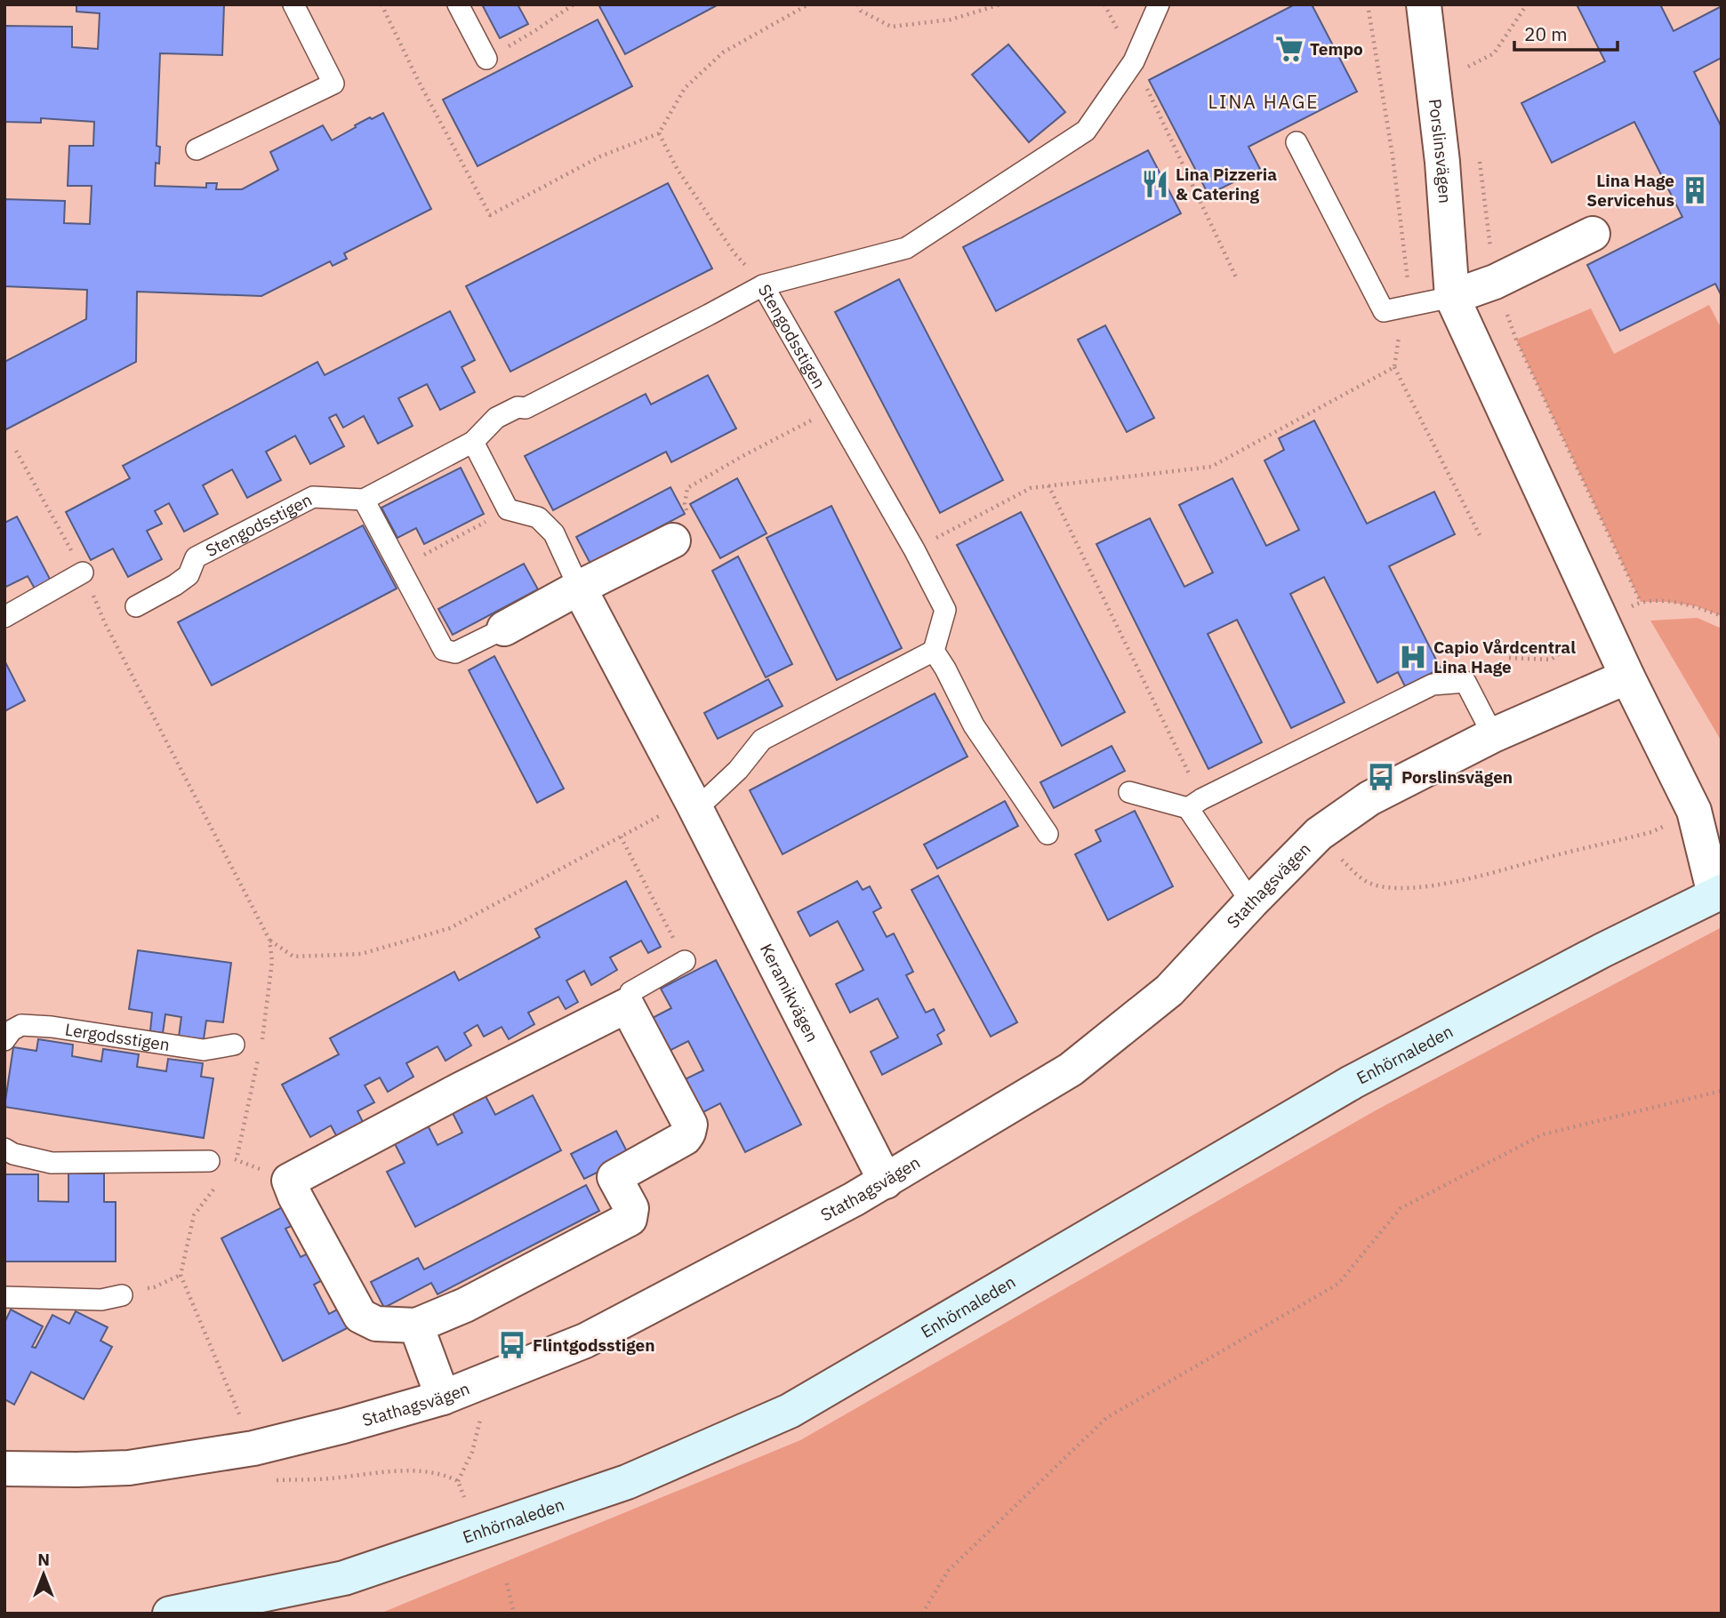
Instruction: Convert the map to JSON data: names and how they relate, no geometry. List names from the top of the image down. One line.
{"streets":{"street":["Porslinsvägen","Stathagsvägen","Keramikvägen","Enhörnaleden"],"lane":["Stengodsstigen","Lergodsstigen"]},"crossings":[["Porslinsvägen","Stathagsvägen"],["Porslinsvägen","Enhörnaleden"],["Stathagsvägen","Keramikvägen"]],"districts":["LINA HAGE"],"places":{"supermarket":["Tempo"],"restaurant":["Lina Pizzeria & Catering"],"building":["Lina Hage Servicehus"],"hospital":["Capio Vårdcentral Lina Hage"],"bus stop":["Porslinsvägen","Flintgodsstigen"]},"scale_bar":"20 m","north":"top"}
